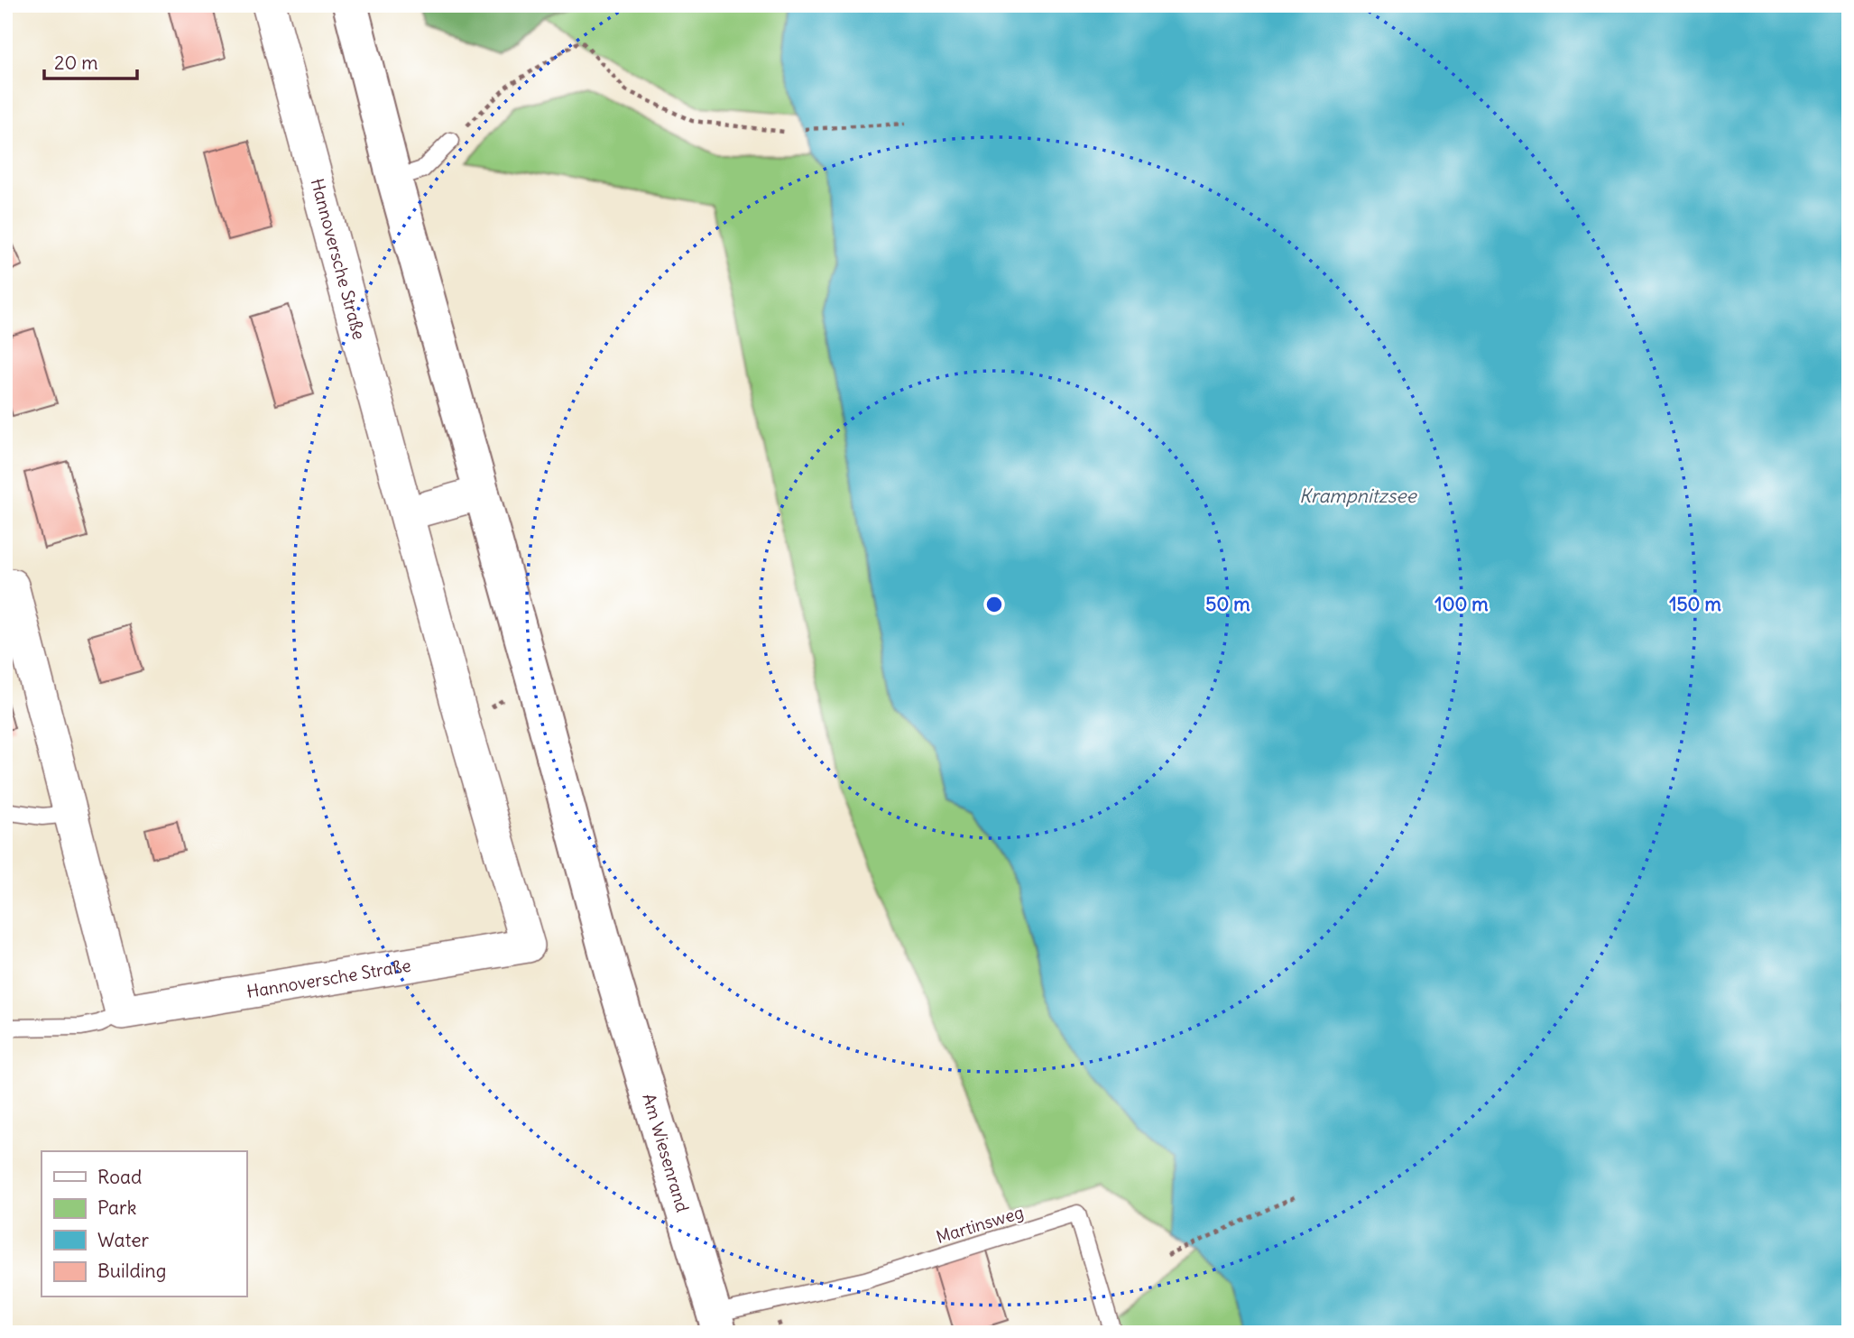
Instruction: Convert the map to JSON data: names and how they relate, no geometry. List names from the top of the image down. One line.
{"streets":{"main road":["Am Wiesenrand"],"street":["Hannoversche Straße"],"lane":["Martinsweg"]},"crossings":[["Am Wiesenrand","Martinsweg"]],"water":["Krampnitzsee"],"legend":["Road","Park","Water","Building"],"scale_bar":"20 m","rings":["50 m","100 m","150 m"]}
